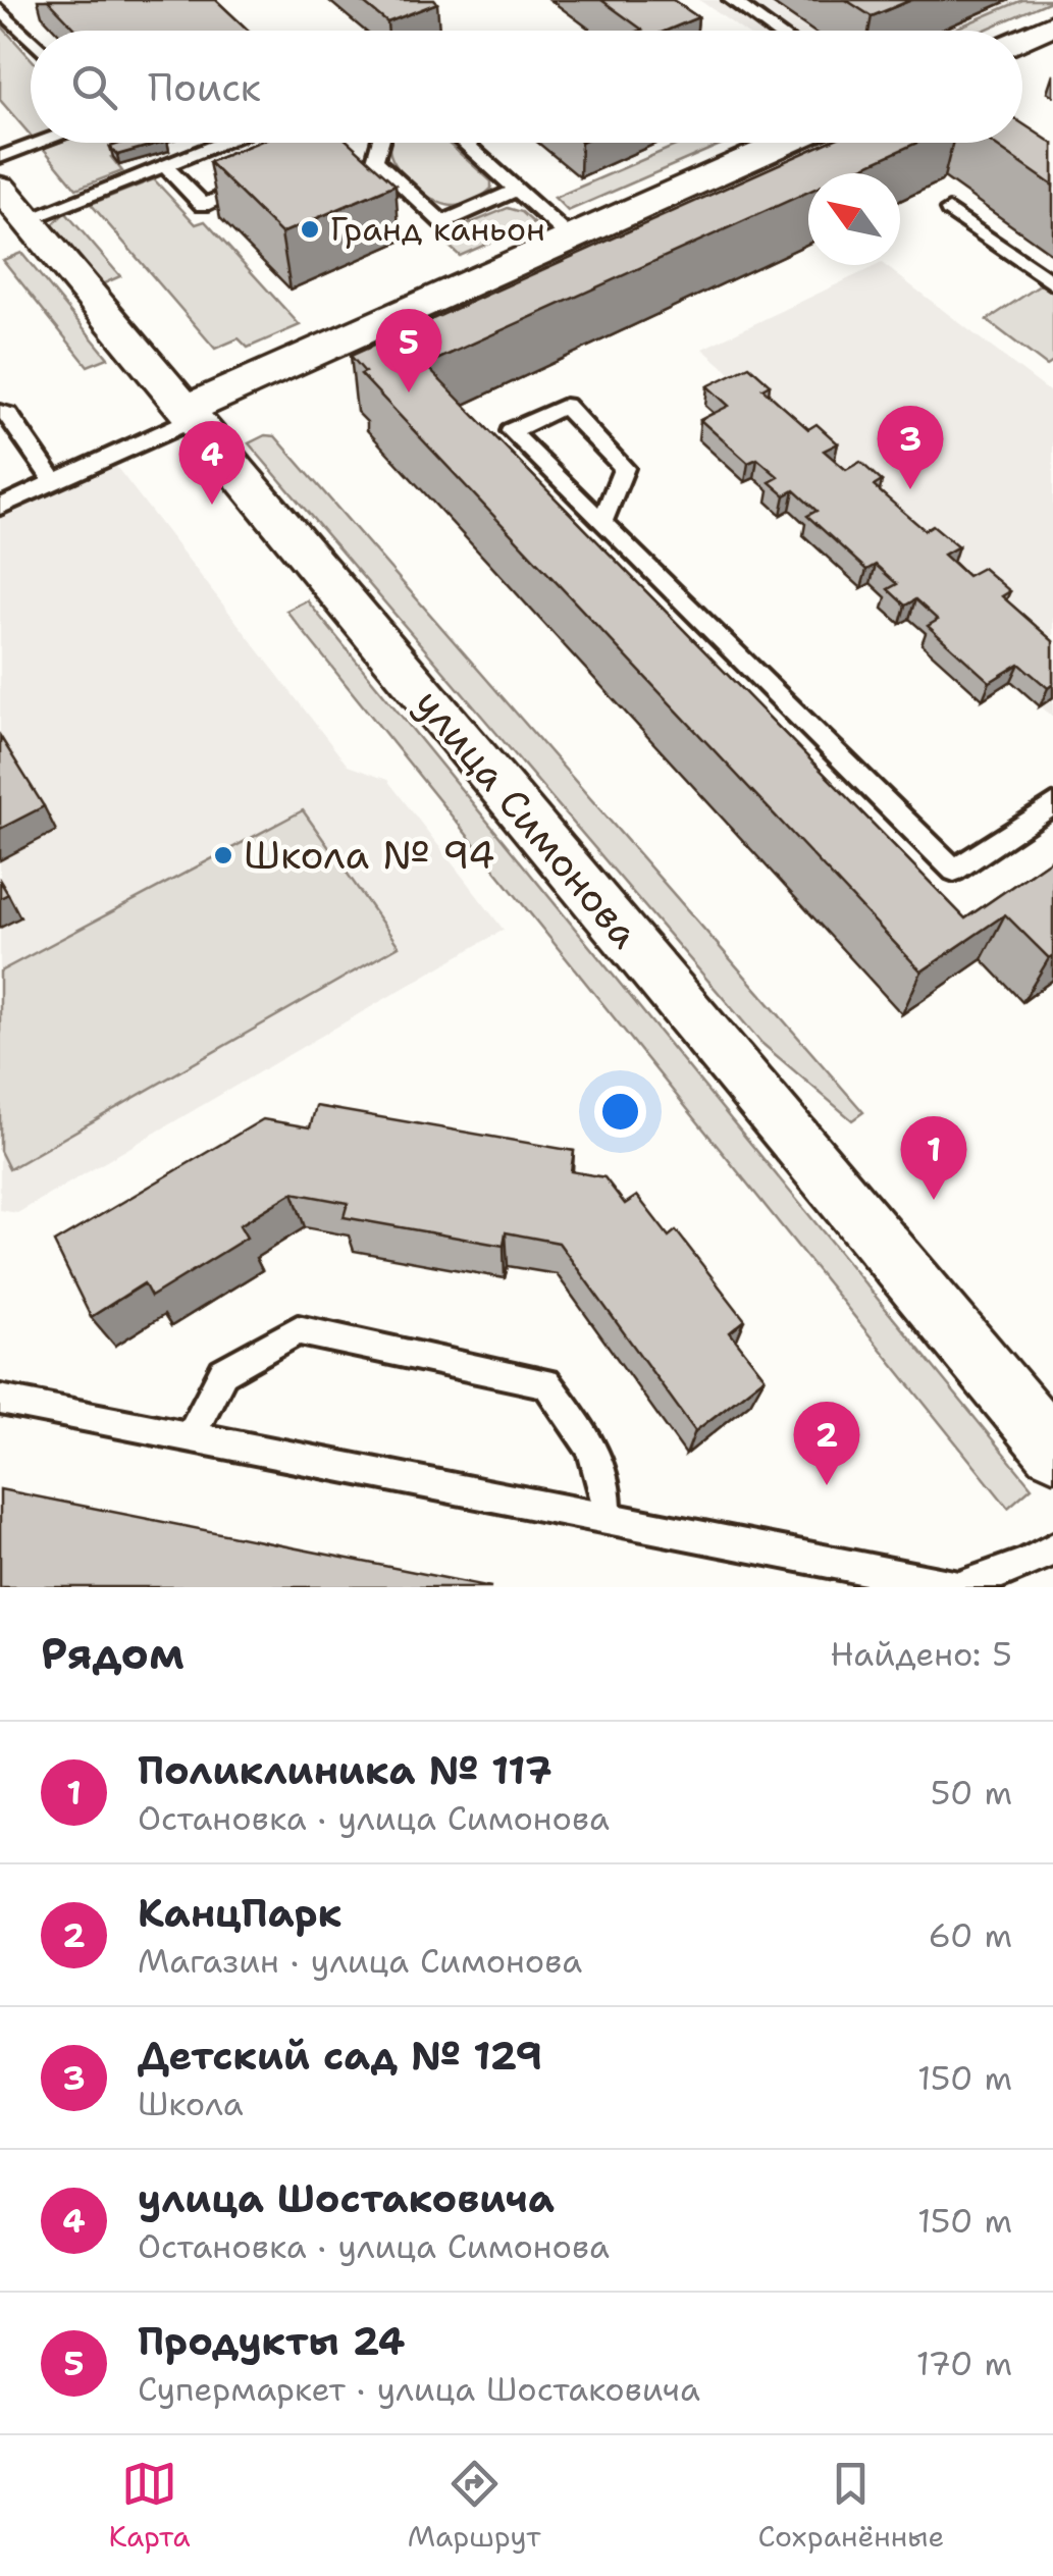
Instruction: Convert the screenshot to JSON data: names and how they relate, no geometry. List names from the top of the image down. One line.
{"streets":{"street":["улица Симонова"]},"places":["Гранд каньон","Школа № 94"],"north":"top left","page":{"search":"Поиск","pins":["5","3","4","1","2"],"heading":["Рядом","Найдено: 5"],"list":[{"mark":"1","name":"Поликлиника № 117","note":"Остановка · улица Симонова","value":"50 m"},{"mark":"2","name":"КанцПарк","note":"Магазин · улица Симонова","value":"60 m"},{"mark":"3","name":"Детский сад № 129","note":"Школа","value":"150 m"},{"mark":"4","name":"улица Шостаковича","note":"Остановка · улица Симонова","value":"150 m"},{"mark":"5","name":"Продукты 24","note":"Супермаркет · улица Шостаковича","value":"170 m"}],"nav":["Карта","Маршрут","Сохранённые"]}}
